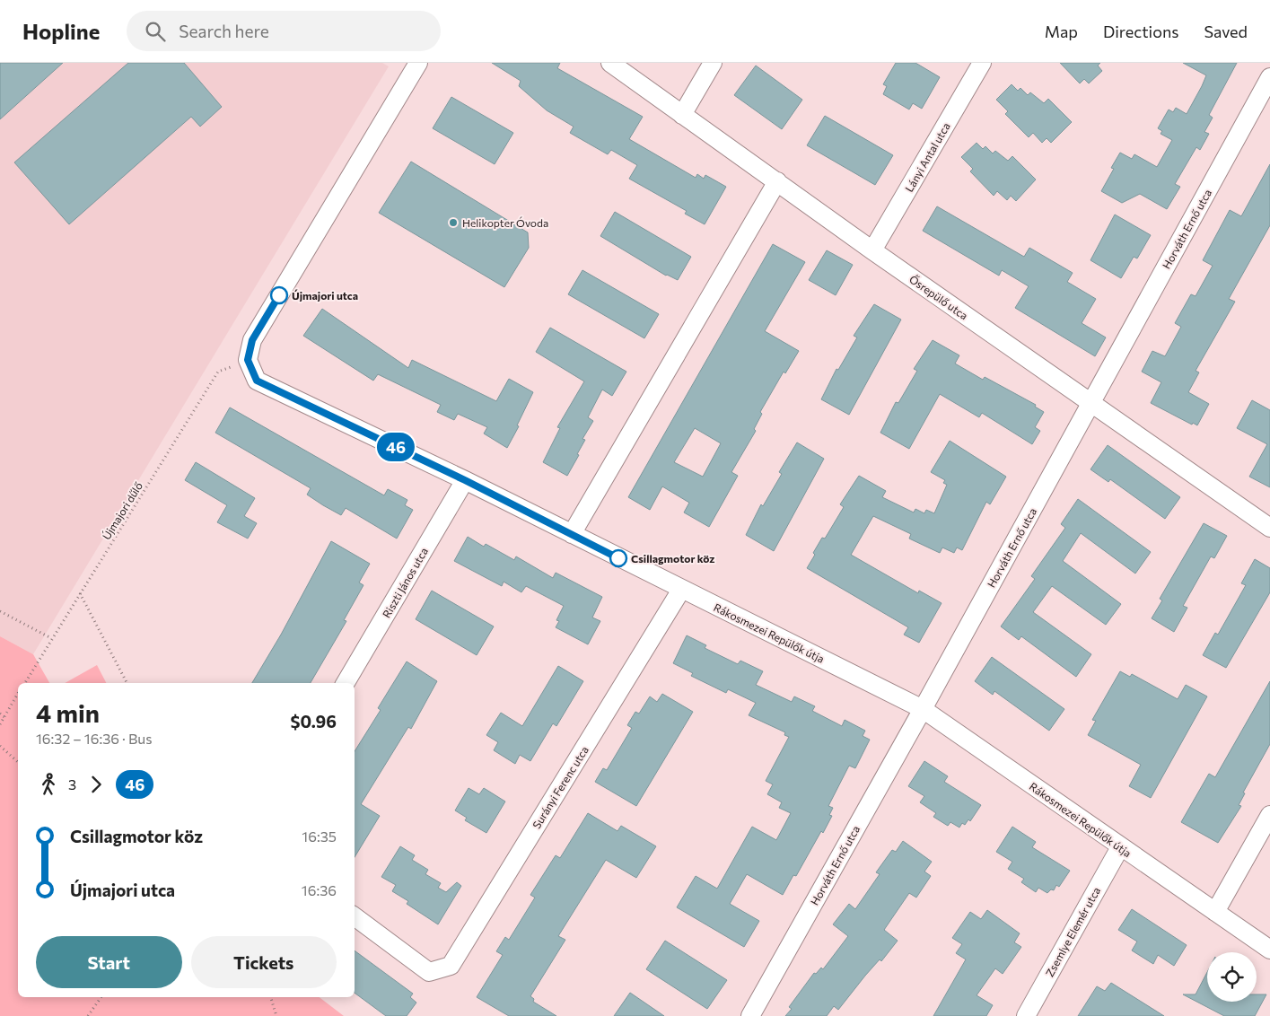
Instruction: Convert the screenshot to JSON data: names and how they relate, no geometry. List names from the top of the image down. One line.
{"streets":{"street":["Lányi Antal utca","Horváth Ernő utca","Ősrepülő utca","Riszti János utca","Rákosmezei Repülők útja","Surányi Ferenc utca","Zsemlye Elemér utca"],"path":["Újmajori dűlő"]},"crossings":[["Lányi Antal utca","Ősrepülő utca"],["Horváth Ernő utca","Ősrepülő utca"],["Horváth Ernő utca","Rákosmezei Repülők útja"],["Újmajori dűlő","Rákosmezei Repülők útja"],["Riszti János utca","Rákosmezei Repülők útja"],["Rákosmezei Repülők útja","Surányi Ferenc utca"],["Rákosmezei Repülők útja","Zsemlye Elemér utca"]],"places":["Helikopter Óvoda","Újmajori utca","Csillagmotor köz"],"lines":["bus line 46"],"page":{"header":"Hopline","search":"Search here","nav":["Map","Directions","Saved"],"on_map":"46","heading":["4 min","16:32 – 16:36 · Bus","$0.96"],"legs":["3","46"],"list":[{"name":"Csillagmotor köz","value":"16:35"},{"name":"Újmajori utca","value":"16:36"}],"buttons":["Start","Tickets"]}}
